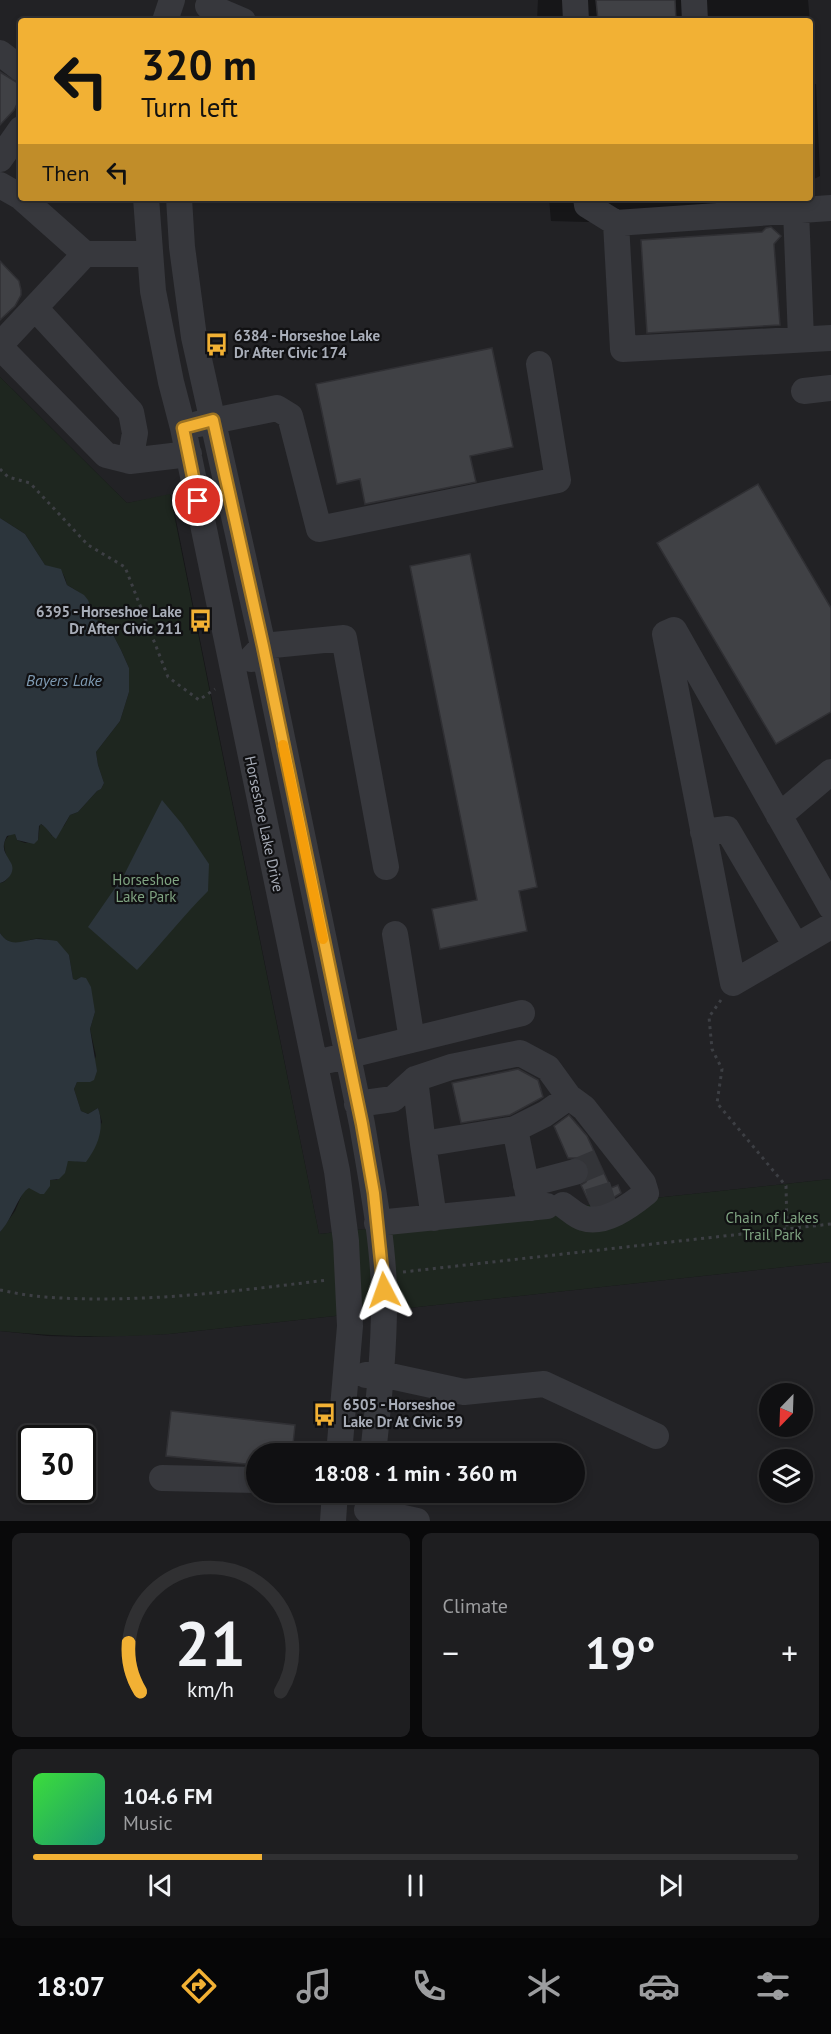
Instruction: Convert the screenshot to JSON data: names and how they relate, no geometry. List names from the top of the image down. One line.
{"streets":{"street":["Horseshoe Lake Drive"]},"water":["Bayers Lake"],"parks":["Horseshoe Lake Park","Chain of Lakes Trail Park"],"places":{"bus stop":["6384 - Horseshoe Lake Dr After Civic 174","6395 - Horseshoe Lake Dr After Civic 211","6505 - Horseshoe Lake Dr At Civic 59"]},"north":"bottom left","page":{"turn":["320 m","Turn left"],"then":"Then","limit":"30","trip":"18:08 · 1 min · 360 m","tile":"Climate","heat":["−","19°","+"],"song":["104.6 FM","Music"],"tabs":"18:07","gauge":["21","km/h"]}}
